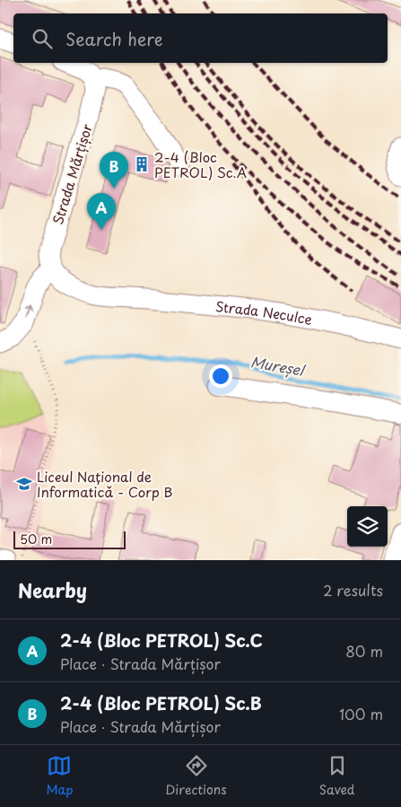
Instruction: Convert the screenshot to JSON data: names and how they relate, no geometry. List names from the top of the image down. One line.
{"streets":{"street":["Strada Mărțișor","Strada Neculce"]},"crossings":[["Strada Mărțișor","Strada Neculce"]],"water":["Mureșel"],"places":{"building":["2-4 (Bloc PETROL) Sc.A"],"school or university":["Liceul Național de Informatică - Corp B"]},"scale_bar":"50 m","page":{"search":"Search here","pins":["B","A"],"scale":"50 m","heading":["Nearby","2 results"],"list":[{"mark":"A","name":"2-4 (Bloc PETROL) Sc.C","note":"Place · Strada Mărțișor","value":"80 m"},{"mark":"B","name":"2-4 (Bloc PETROL) Sc.B","note":"Place · Strada Mărțișor","value":"100 m"}],"nav":["Map","Directions","Saved"]}}
